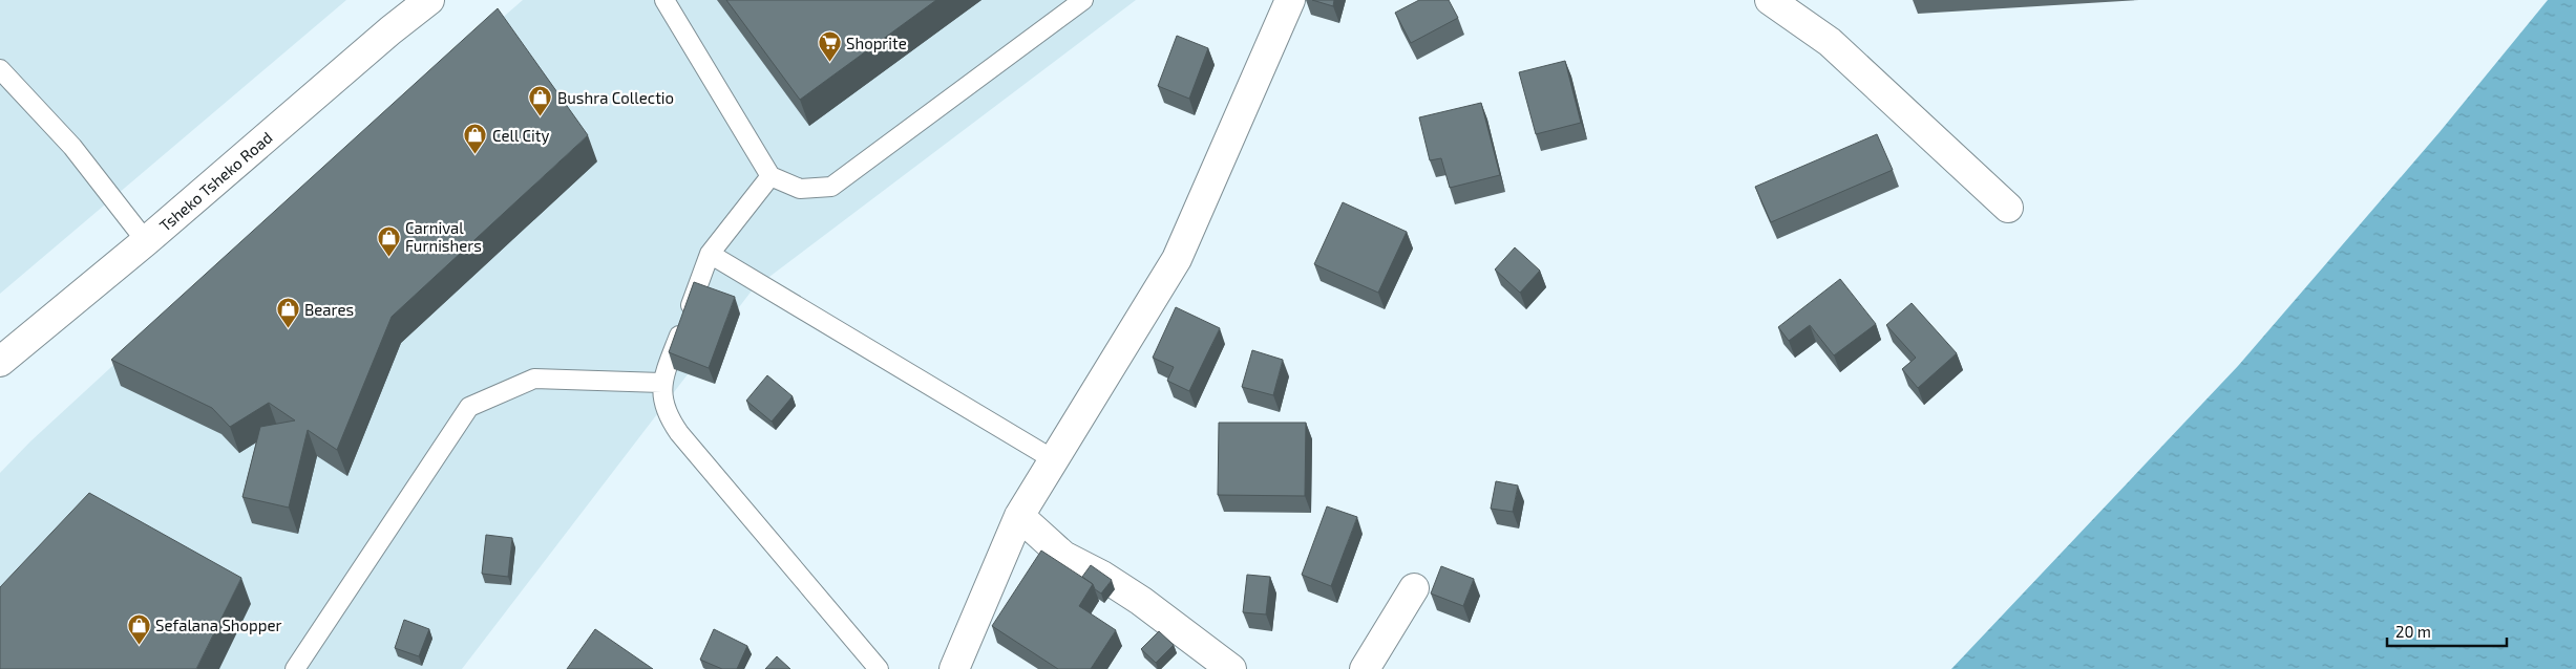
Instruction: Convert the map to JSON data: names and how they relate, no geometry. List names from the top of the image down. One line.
{"streets":{"main road":["Tsheko Tsheko Road"]},"places":{"supermarket":["Shoprite"],"shop":["Bushra Collectio","Cell City","Carnival Furnishers","Beares","Sefalana Shopper"]},"scale_bar":"20 m"}
